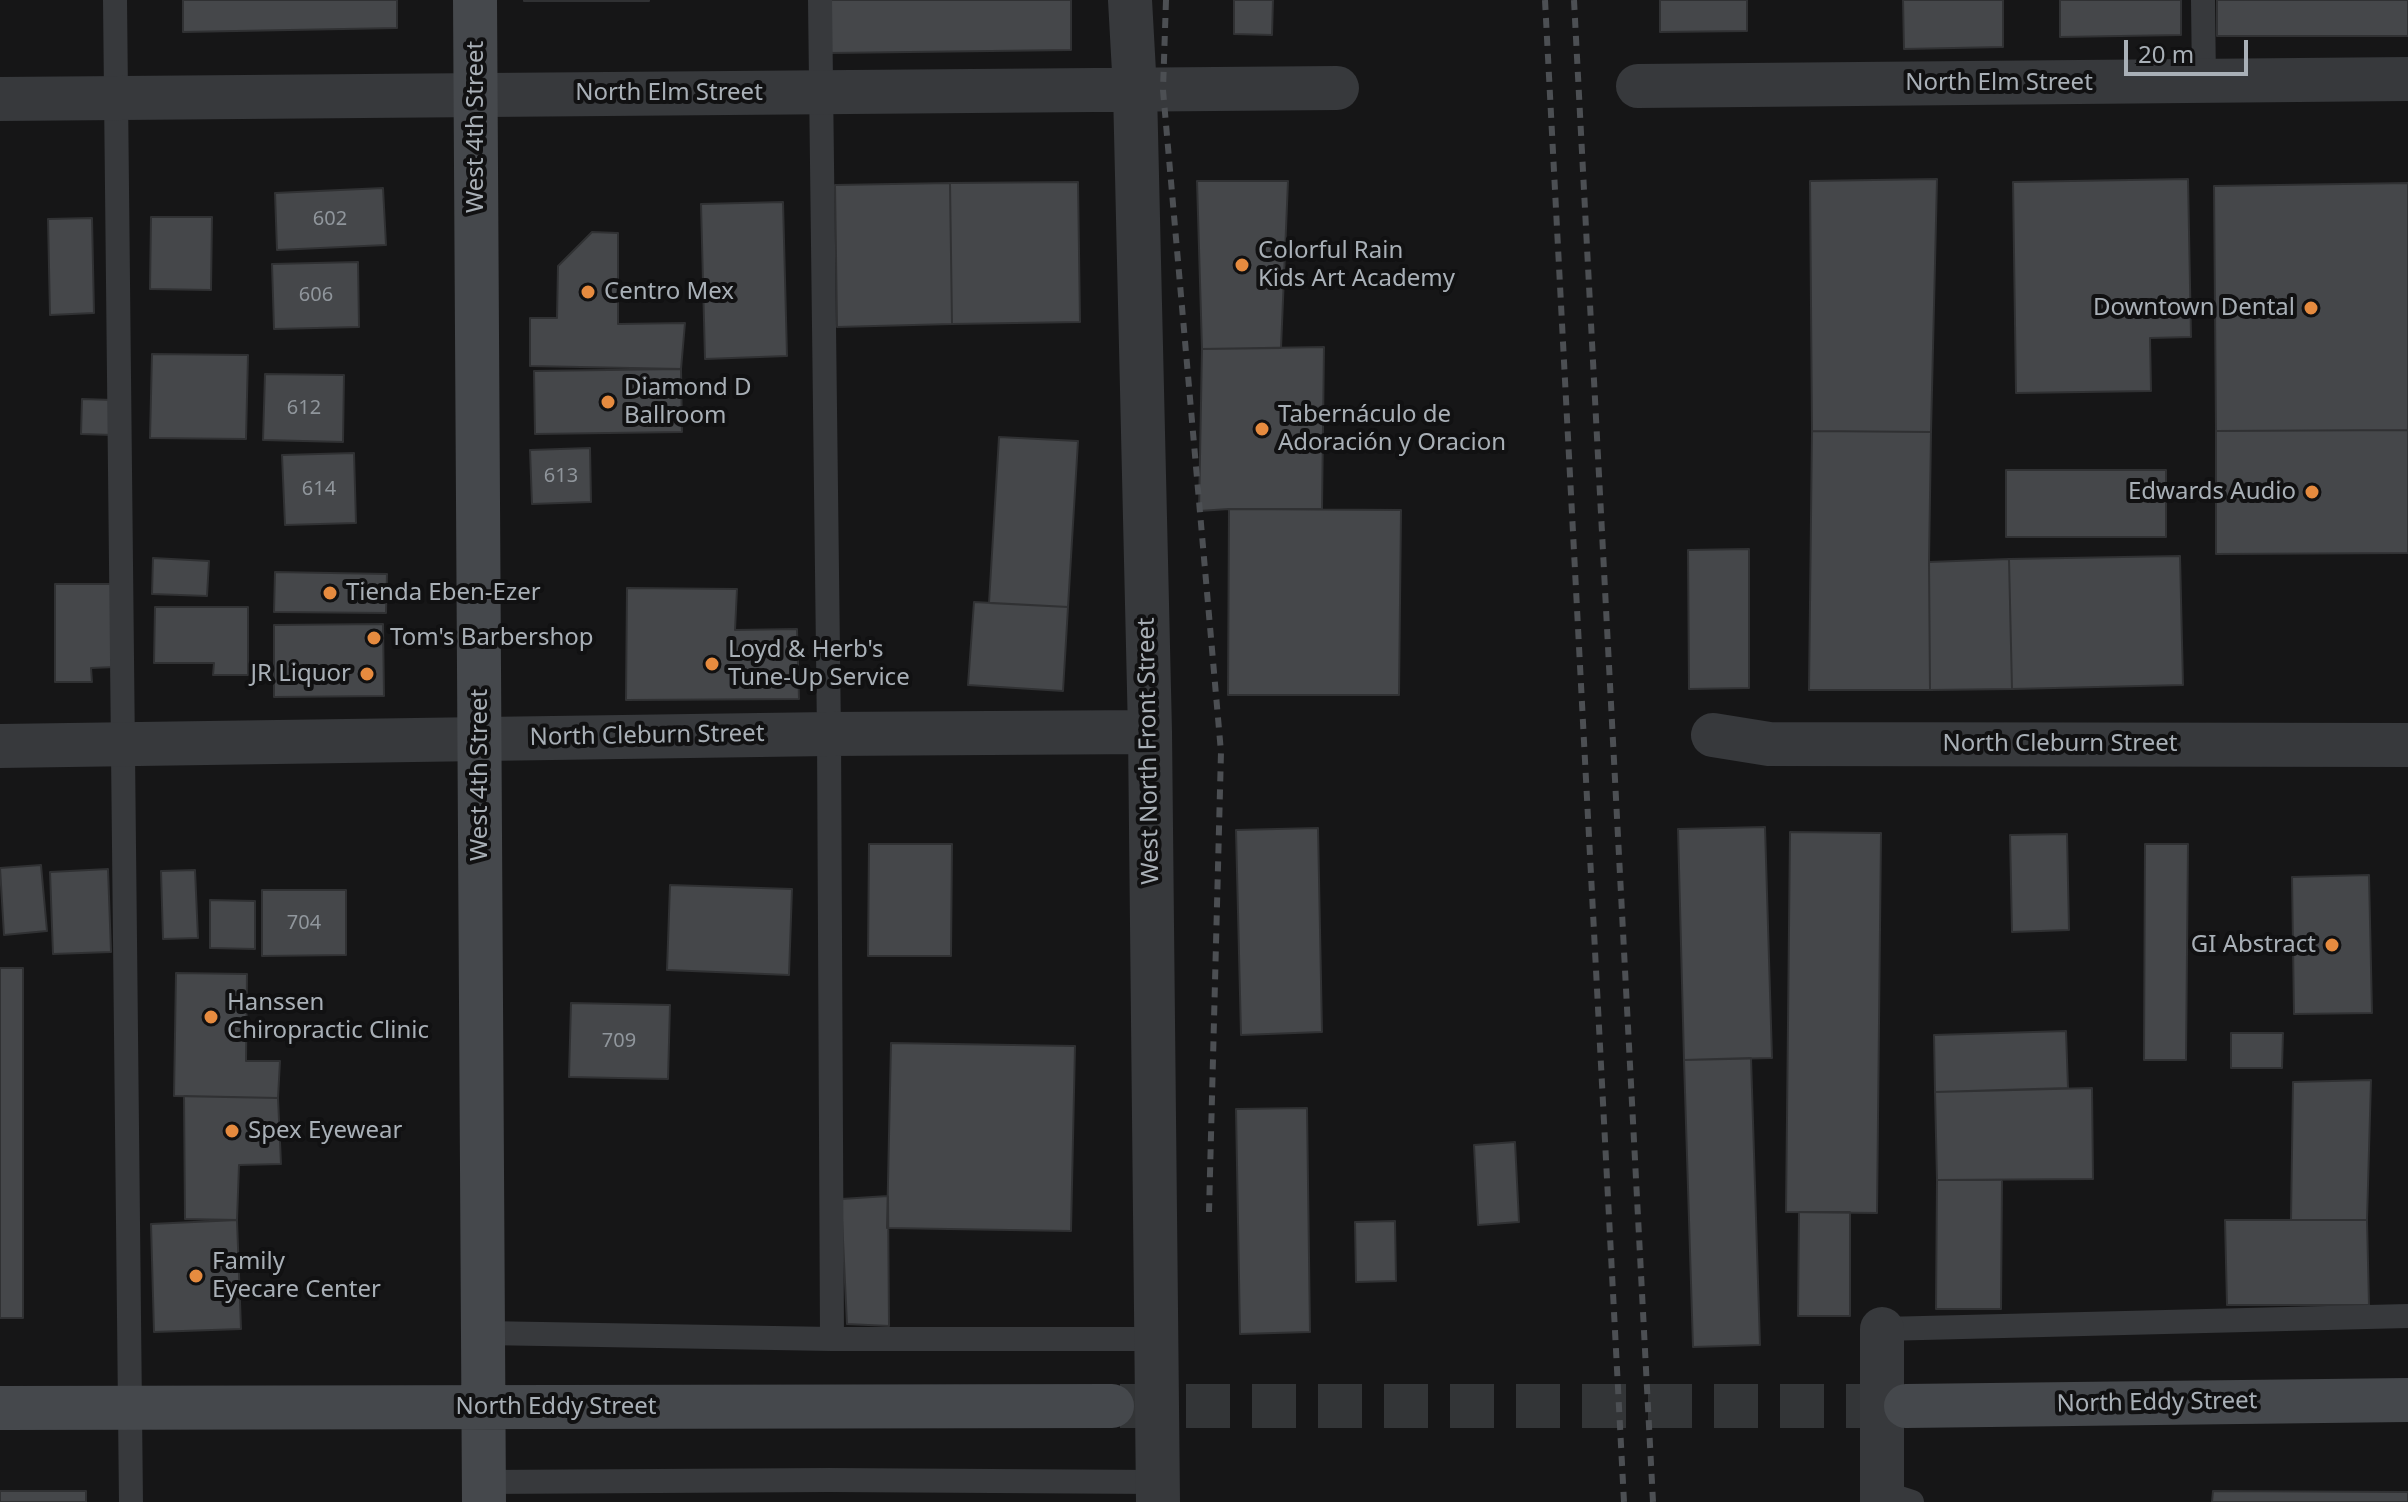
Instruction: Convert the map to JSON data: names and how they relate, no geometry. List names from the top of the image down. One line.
{"streets":{"main road":["West 4th Street","North Eddy Street"],"street":["North Elm Street","North Cleburn Street","West North Front Street"]},"crossings":[["North Elm Street","West 4th Street"],["North Elm Street","West North Front Street"],["West 4th Street","North Cleburn Street"],["West 4th Street","North Eddy Street"],["North Cleburn Street","West North Front Street"]],"places":["Colorful Rain Kids Art Academy","Centro Mex","Downtown Dental","Diamond D Ballroom","Tabernáculo de Adoración y Oracion","Edwards Audio","Tienda Eben-Ezer","Tom's Barbershop","Loyd & Herb's Tune-Up Service","JR Liquor","GI Abstract","Hanssen Chiropractic Clinic","Spex Eyewear","Family Eyecare Center"],"house_numbers":["602","606","612","613","614","704","709"],"scale_bar":"20 m"}
